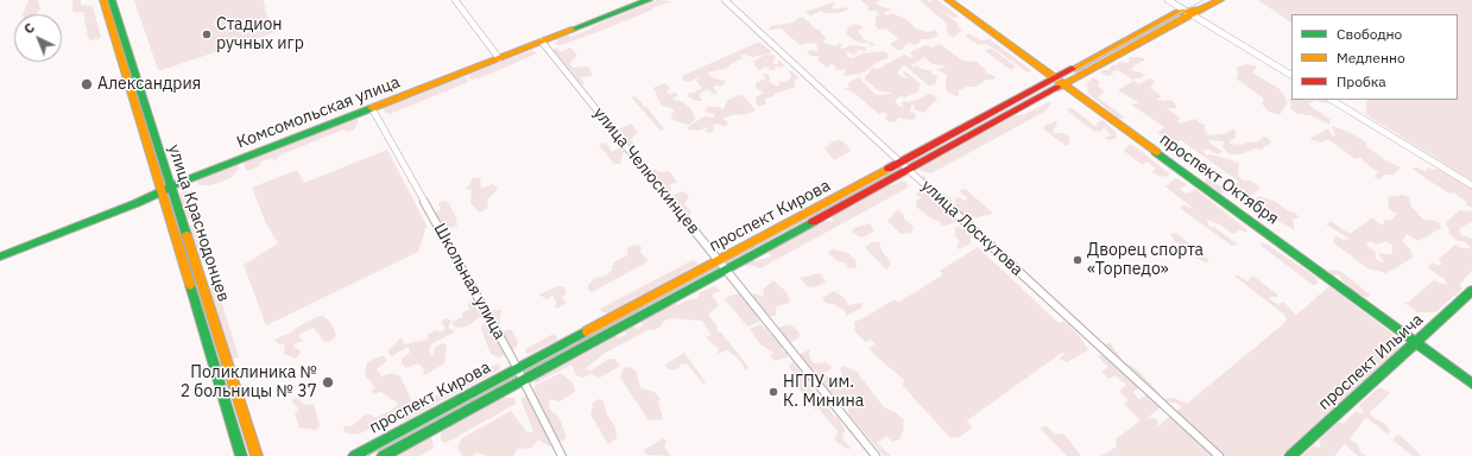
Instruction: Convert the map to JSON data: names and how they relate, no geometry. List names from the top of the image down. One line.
{"streets":{"street":["Комсомольская улица","улица Челюскинцев","проспект Октября","проспект Кирова","улица Краснодонцев","улица Лоскутова","Школьная улица","проспект Ильича"]},"crossings":[["Комсомольская улица","улица Челюскинцев"],["Комсомольская улица","улица Краснодонцев"],["Комсомольская улица","Школьная улица"],["улица Челюскинцев","проспект Кирова"],["проспект Октября","проспект Кирова"],["проспект Октября","проспект Ильича"],["проспект Кирова","улица Лоскутова"],["проспект Кирова","Школьная улица"]],"places":["Стадион ручных игр","Александрия","Дворец спорта «Торпедо»","Поликлиника № 2 больницы № 37","НГПУ им. К. Минина"],"legend":["Свободно","Медленно","Пробка"],"north":"top left"}
